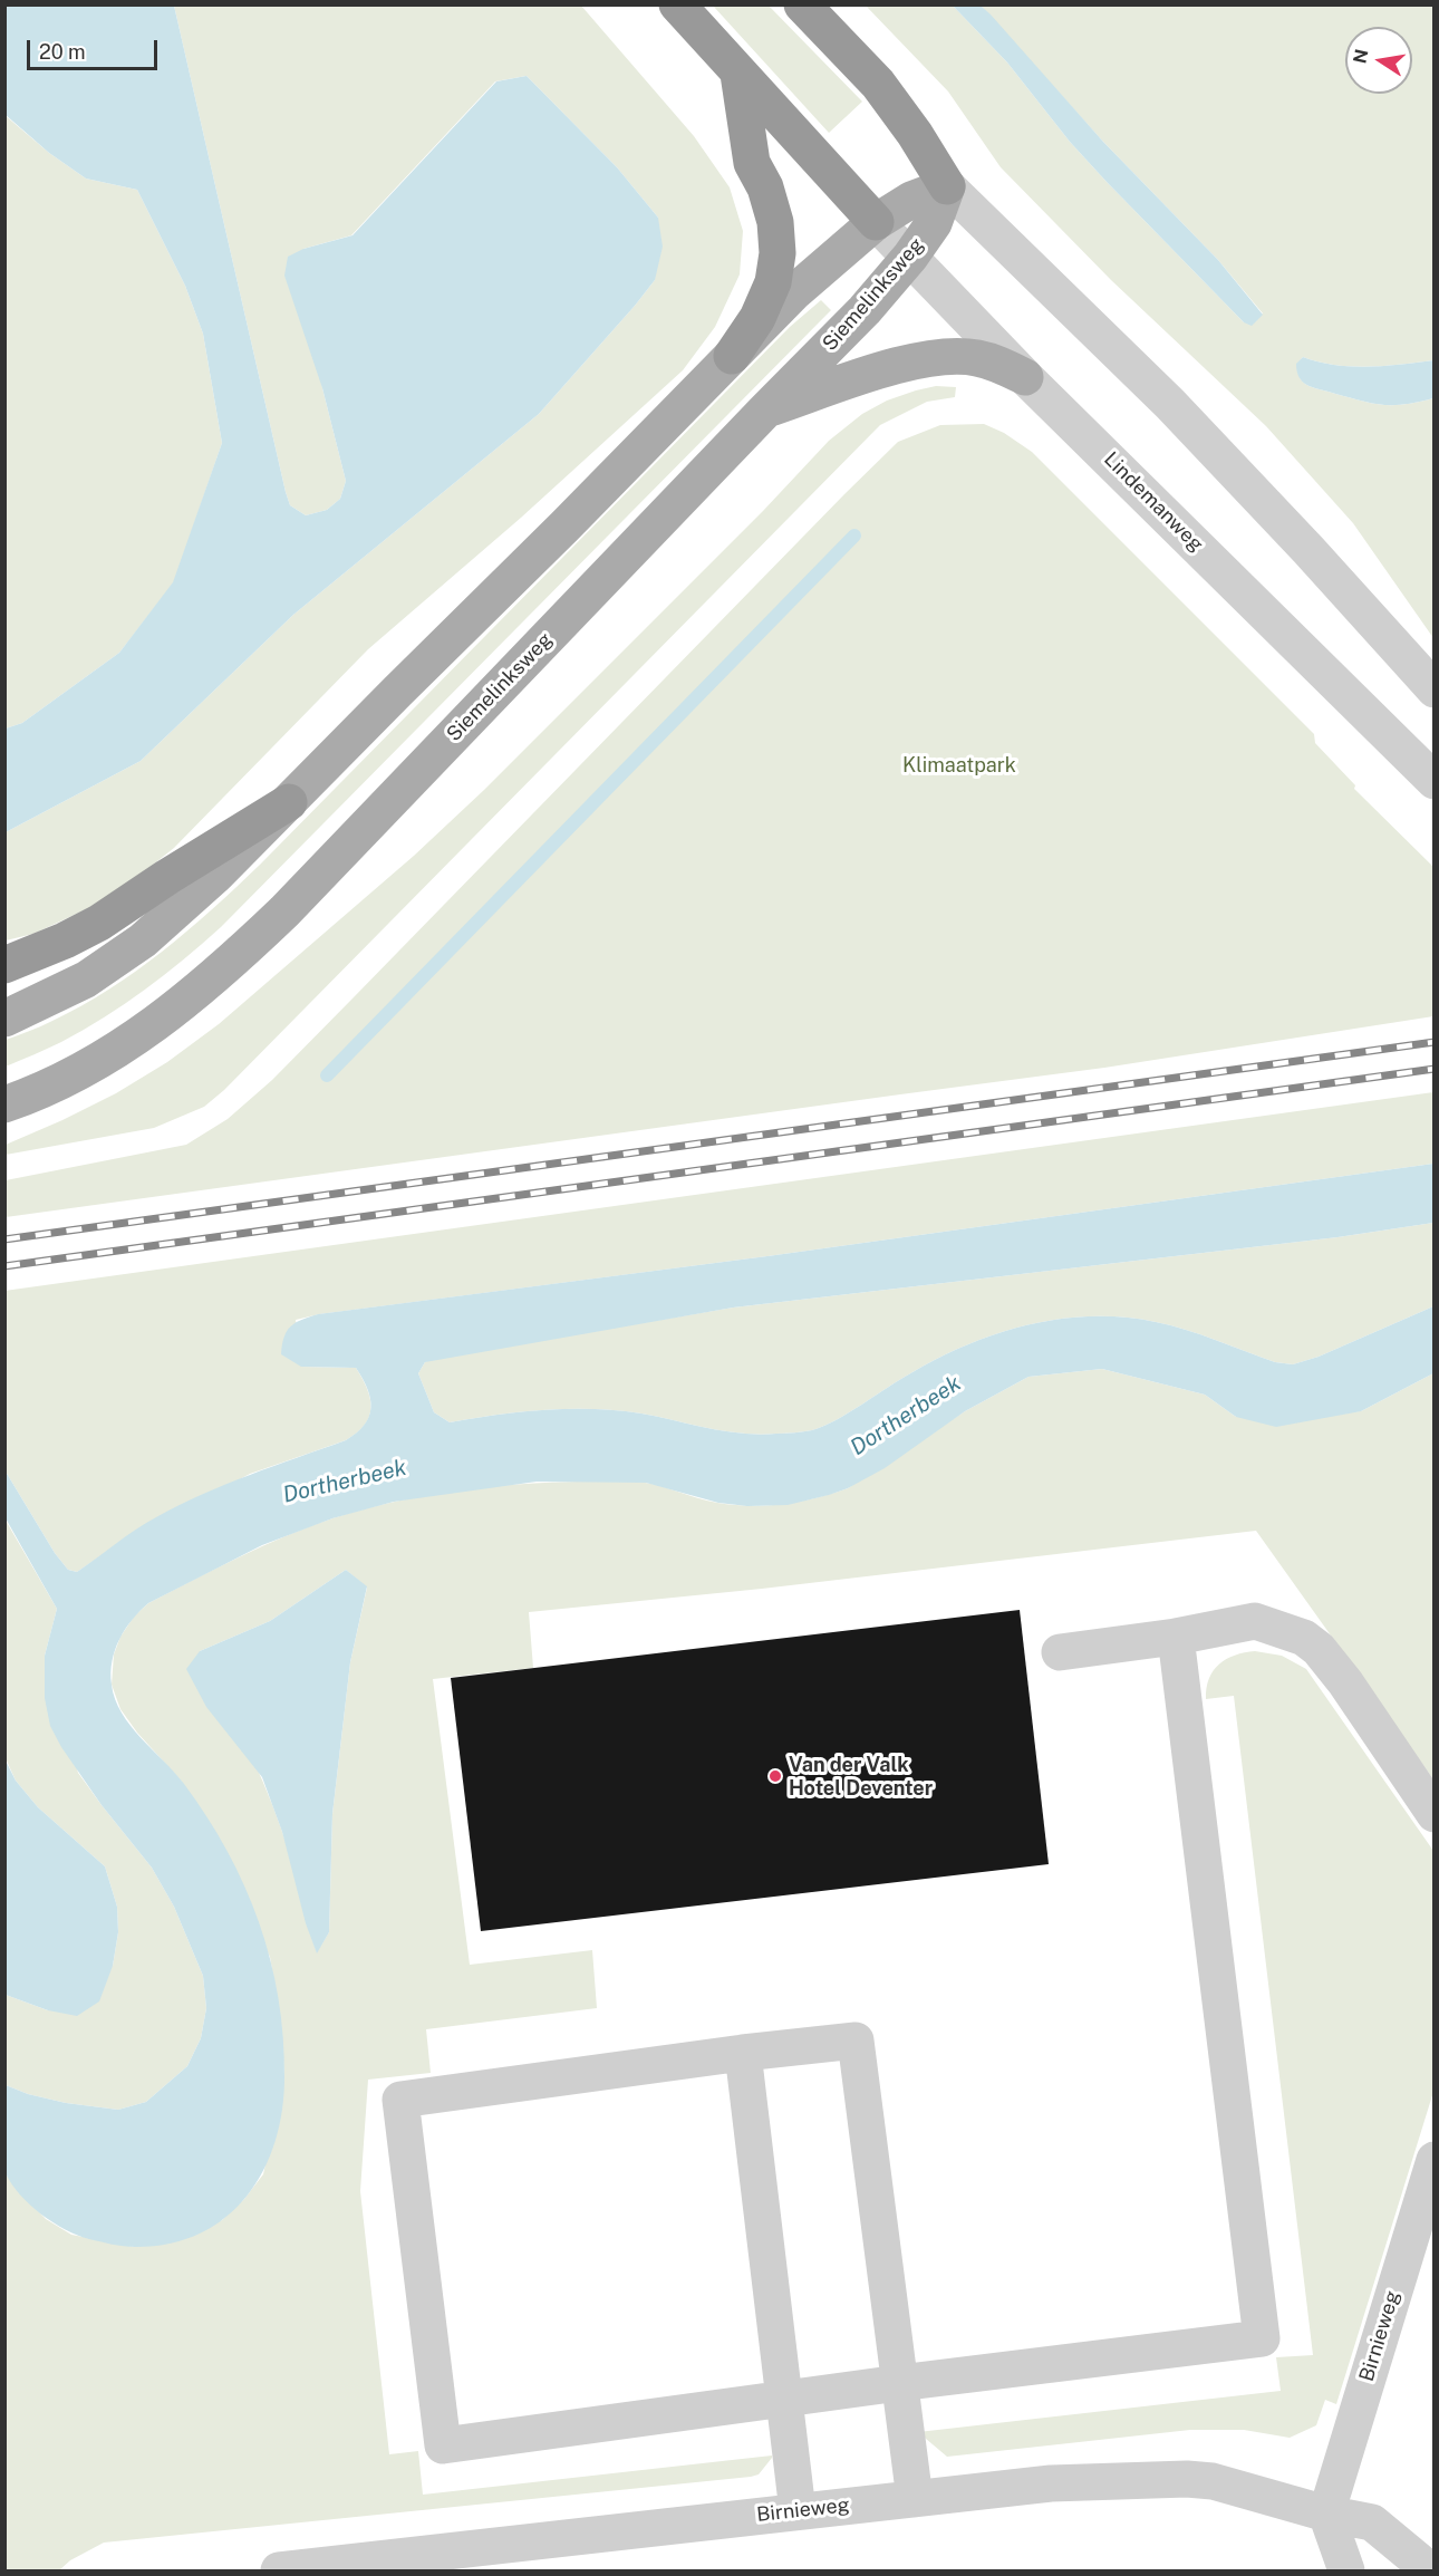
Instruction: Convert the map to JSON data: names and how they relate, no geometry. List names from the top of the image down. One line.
{"streets":{"main road":["Siemelinksweg"],"street":["Lindemanweg","Birnieweg"]},"crossings":[["Siemelinksweg","Lindemanweg"]],"water":["Dortherbeek"],"parks":["Klimaatpark"],"places":["Van der Valk Hotel Deventer"],"scale_bar":"20 m","north":"left"}
